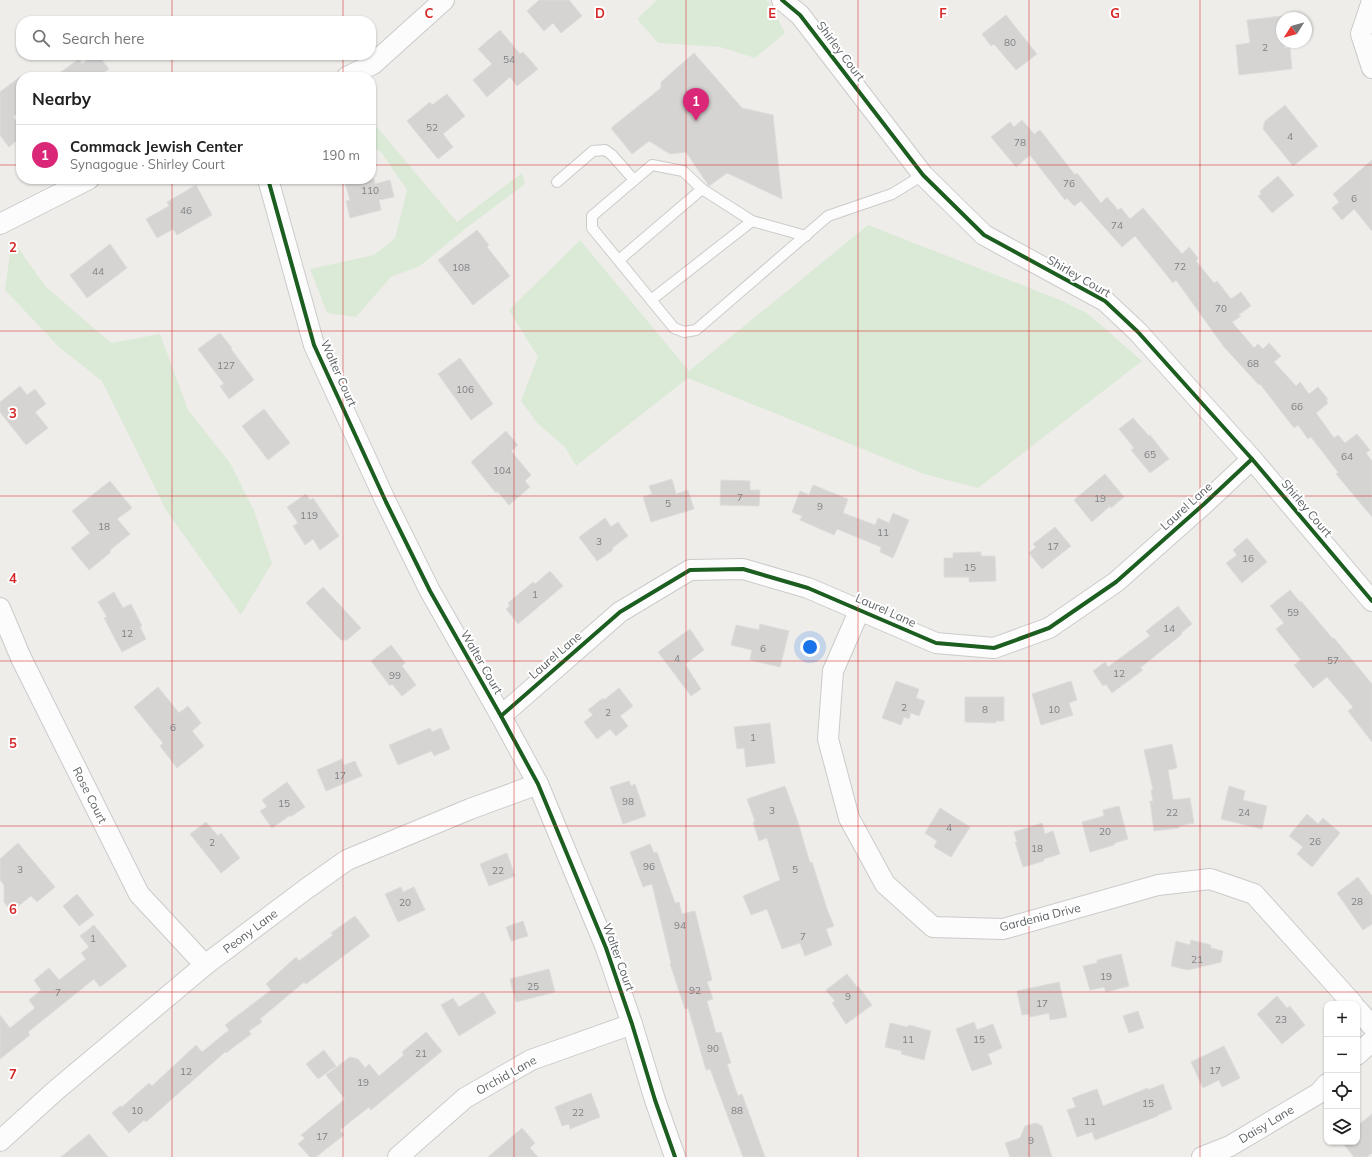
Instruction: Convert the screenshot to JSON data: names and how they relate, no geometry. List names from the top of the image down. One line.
{"streets":{"street":["Shirley Court","Walter Court","Laurel Lane","Rose Court","Gardenia Drive","Peony Lane","Orchid Lane","Daisy Lane"]},"crossings":[["Shirley Court","Laurel Lane"],["Walter Court","Laurel Lane"],["Walter Court","Peony Lane"],["Walter Court","Orchid Lane"],["Laurel Lane","Gardenia Drive"],["Rose Court","Peony Lane"]],"house_numbers":["80","2","54","52","4","78","76","110","6","46","74","72","108","44","70","68","127","106","66","65","64","104","7","19","5","9","119","18","11","3","17","16","15","1","59","14","12","6","4","57","12","99","2","8","10","2","6","1","17","98","15","3","22","24","4","20","26","2","18","96","3","5","22","28","20","94","7","1","21","19","25","92","7","9","17","23","11","15","90","21","17","12","19","15","10","88","22","11","17","9"],"north":"bottom left","page":{"search":"Search here","heading":"Nearby","pins":"1","list":[{"mark":"1","name":"Commack Jewish Center","note":"Synagogue · Shirley Court","value":"190 m"}],"map_buttons":["+","−"]},"grid":{"columns":["C","D","E","F","G"],"rows":["2","3","4","5","6","7"]}}
